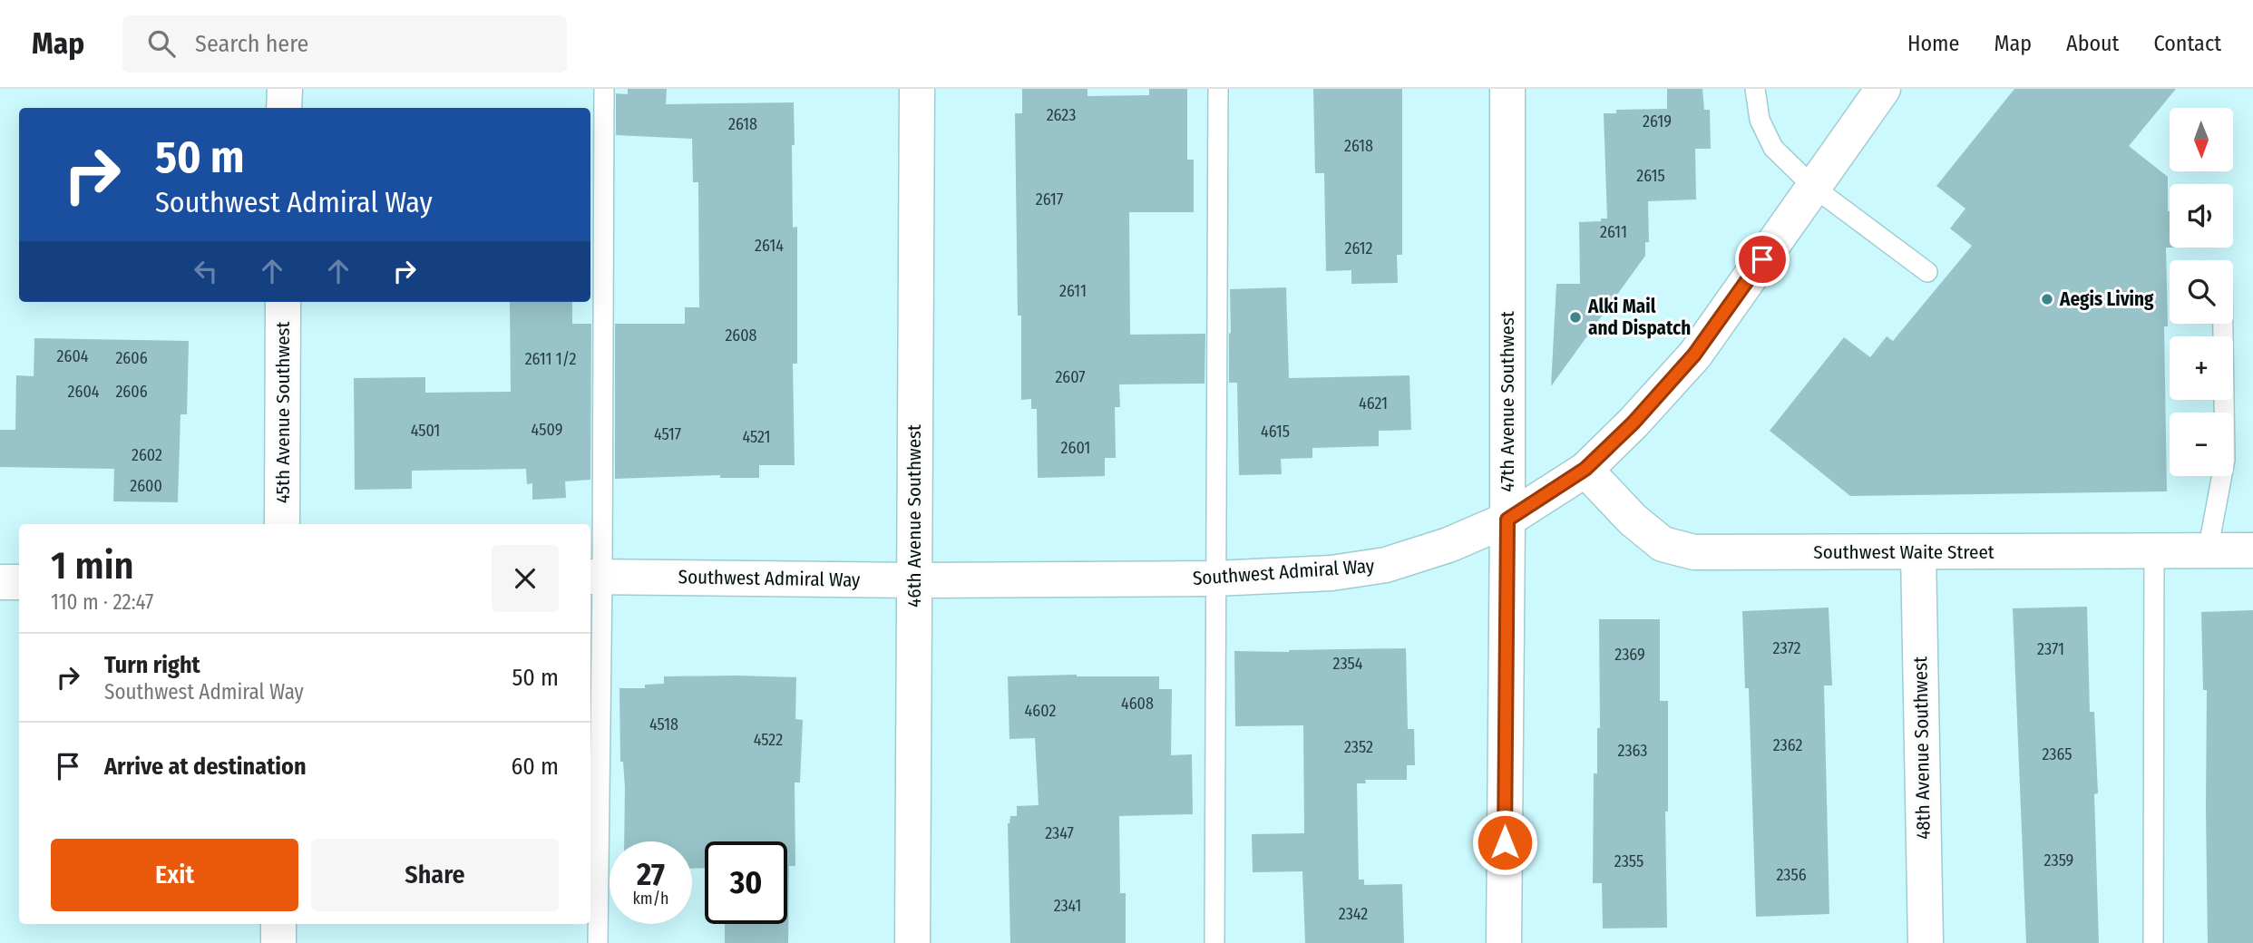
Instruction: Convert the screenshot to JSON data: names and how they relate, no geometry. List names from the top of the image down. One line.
{"streets":{"street":["47th Avenue Southwest","45th Avenue Southwest","46th Avenue Southwest","Southwest Waite Street","Southwest Admiral Way","48th Avenue Southwest"]},"crossings":[["47th Avenue Southwest","Southwest Admiral Way"],["46th Avenue Southwest","Southwest Admiral Way"],["Southwest Waite Street","Southwest Admiral Way"],["Southwest Waite Street","48th Avenue Southwest"]],"places":["Aegis Living","Alki Mail and Dispatch"],"house_numbers":["2623","2619","2618","2618","2615","2617","2611","2614","2612","2611","2608","2604","2606","2611 1/2","2607","2604","2606","4621","4509","4501","4615","4517","4521","2601","2602","2600","2372","2371","2369","2354","4608","4602","4518","4522","2362","2352","2363","2365","2347","2359","2355","2356","2341","2342"],"north":"bottom","page":{"header":"Map","search":"Search here","nav":["Home","Map","About","Contact"],"map_buttons":["+","−"],"turn":["50 m","Southwest Admiral Way"],"heading":["1 min","110 m · 22:47"],"list":[{"name":"Turn right","note":"Southwest Admiral Way","value":"50 m"},{"name":"Arrive at destination","value":"60 m"}],"buttons":["Exit","Share"],"speed":"27 km/h","limit":"30"}}
